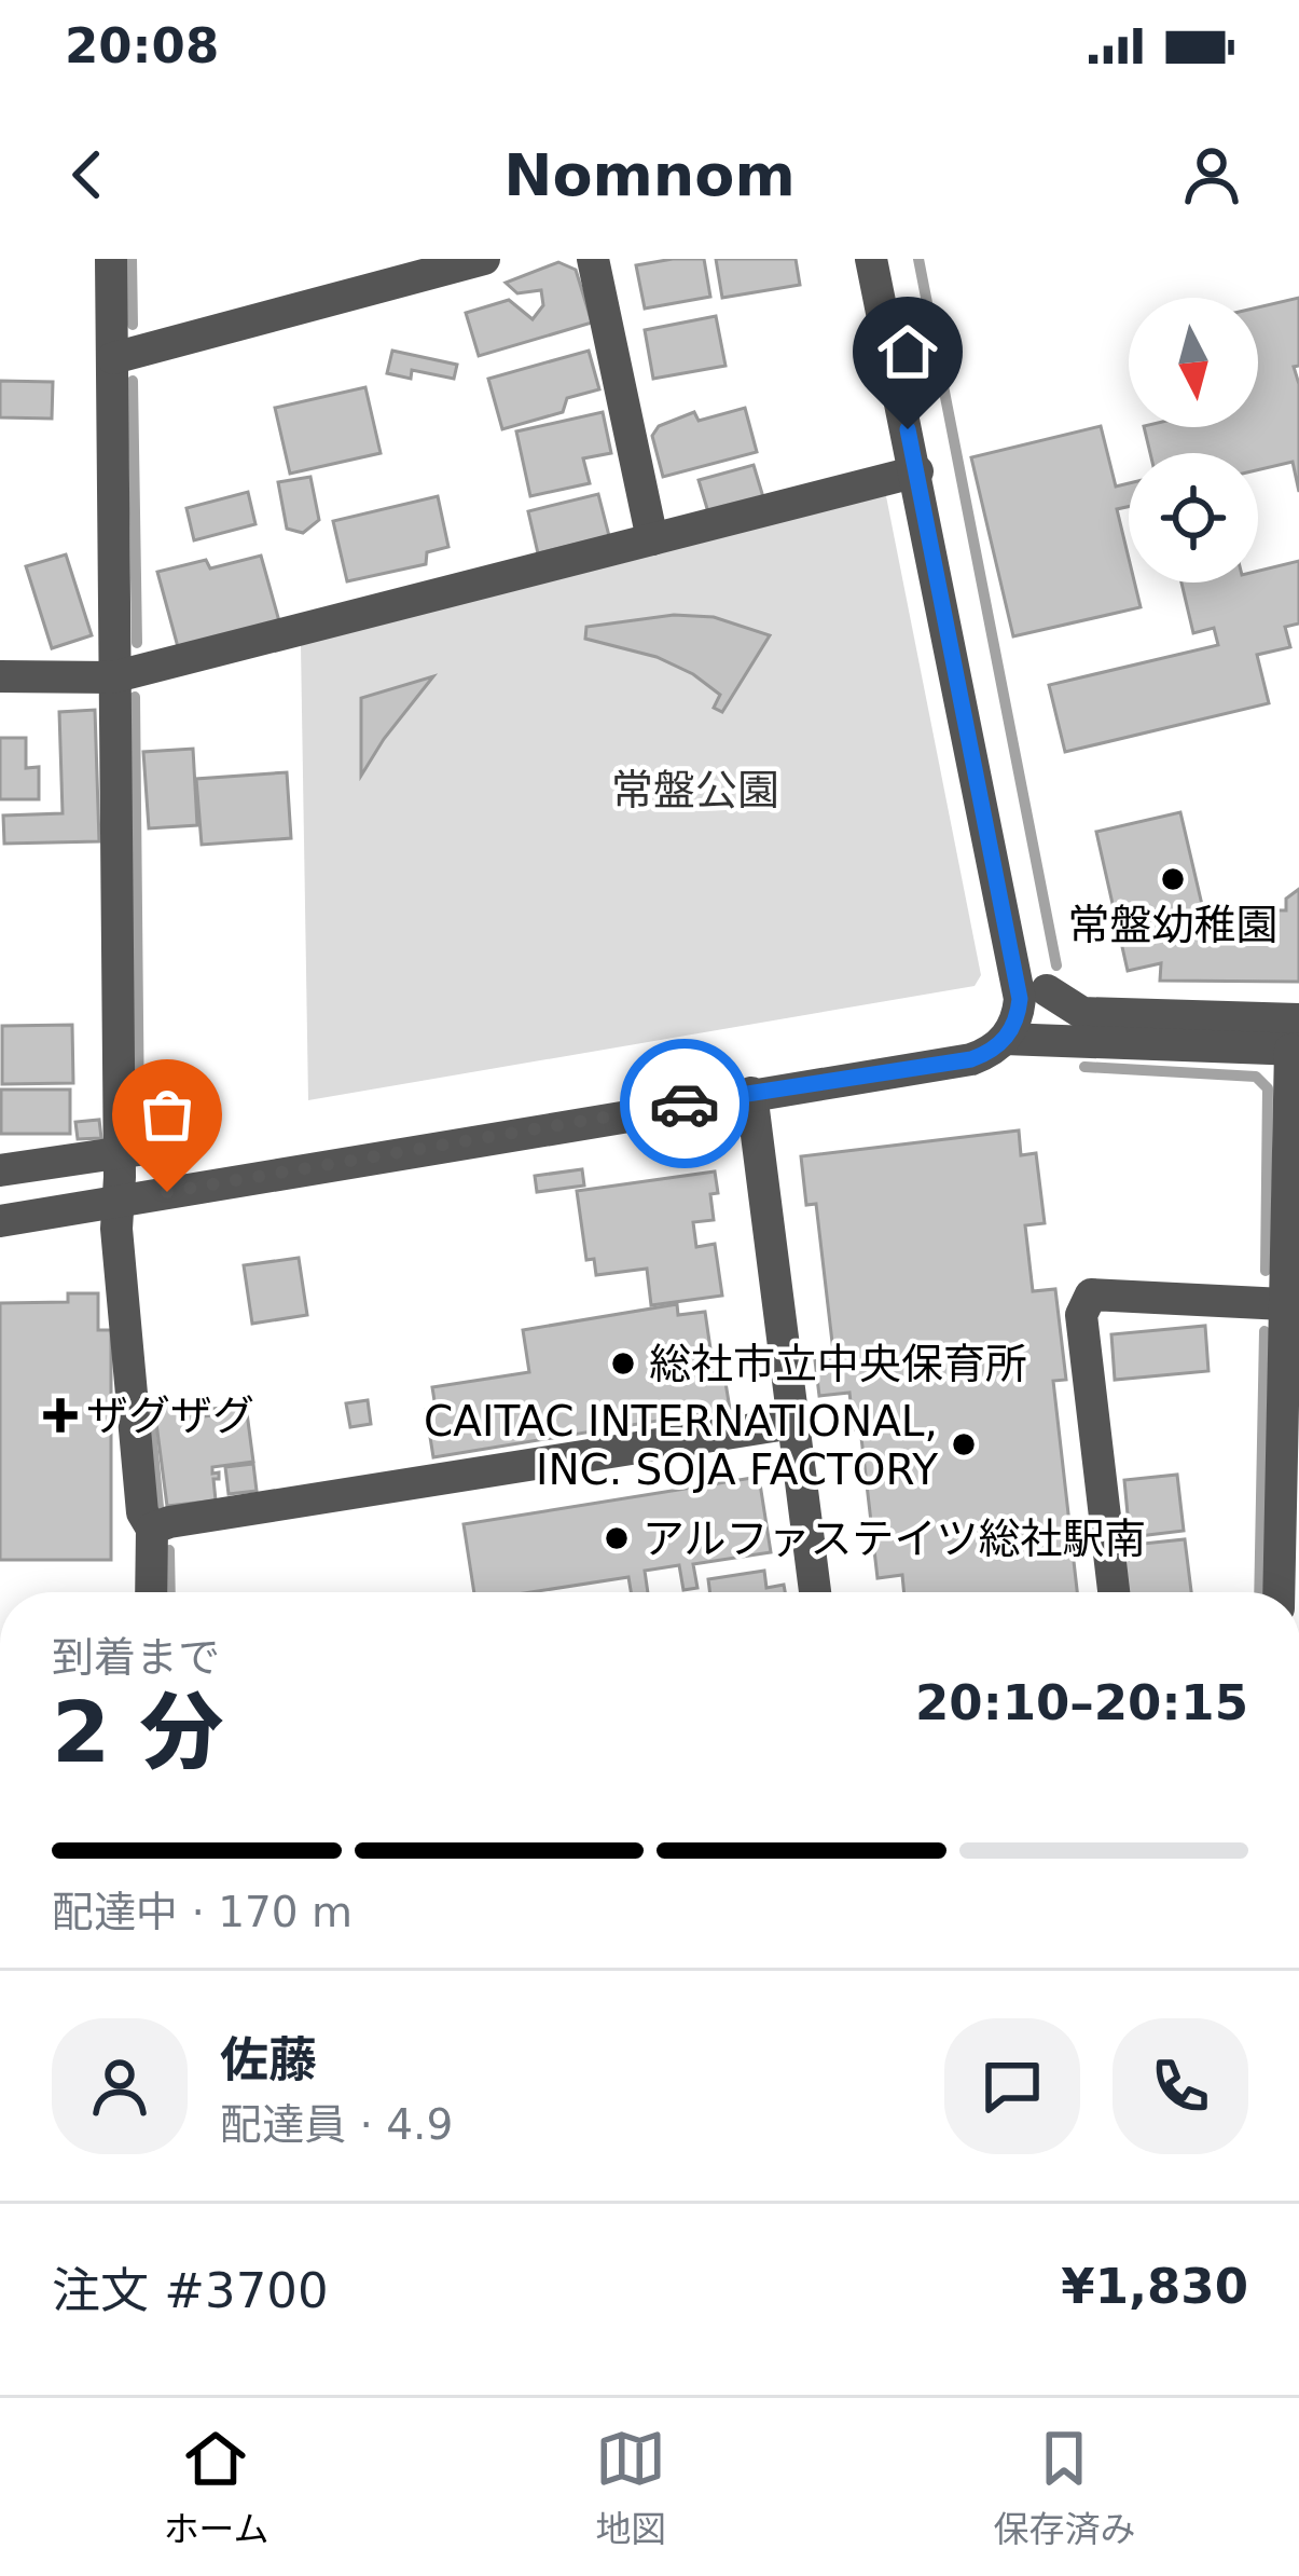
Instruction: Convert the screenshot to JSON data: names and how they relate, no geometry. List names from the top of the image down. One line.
{"parks":["常盤公園"],"places":{"other":["常盤幼稚園","総社市立中央保育所","CAITAC INTERNATIONAL, INC. SOJA FACTORY","アルファステイツ総社駅南"],"health":["ザグザグ"]},"north":"bottom","page":{"status":"20:08","header":"Nomnom","heading":["2 分","到着まで","20:10–20:15"],"panel":["佐藤","配達員 · 4.9","注文 #3700","¥1,830"],"bar":"配達中 · 170 m","tabs":["ホーム","地図","保存済み"]}}
